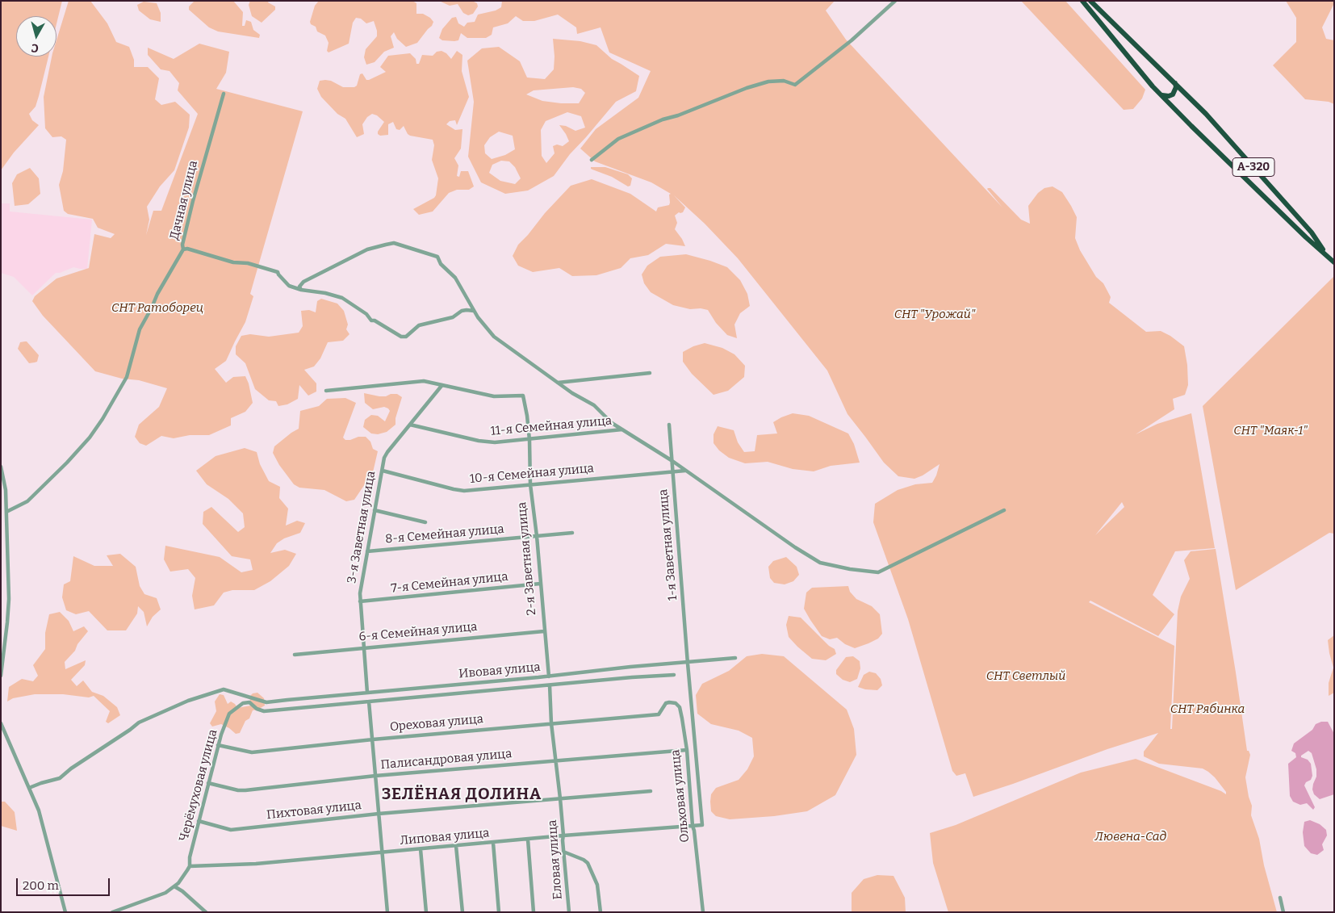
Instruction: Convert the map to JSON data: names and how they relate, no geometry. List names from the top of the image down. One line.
{"streets":{"highway":["А-320"],"street":["Дачная улица","11-я Семейная улица","10-я Семейная улица","3-я Заветная улица","8-я Семейная улица","1-я Заветная улица","2-я Заветная улица","7-я Семейная улица","6-я Семейная улица","Ивовая улица","Ореховая улица","Палисандровая улица","Черёмуховая улица","Ольховая улица","Пихтовая улица","Липовая улица","Еловая улица"]},"crossings":[["11-я Семейная улица","3-я Заветная улица"],["11-я Семейная улица","2-я Заветная улица"],["10-я Семейная улица","3-я Заветная улица"],["10-я Семейная улица","1-я Заветная улица"],["10-я Семейная улица","2-я Заветная улица"],["3-я Заветная улица","8-я Семейная улица"],["3-я Заветная улица","2-я Заветная улица"],["3-я Заветная улица","7-я Семейная улица"],["3-я Заветная улица","6-я Семейная улица"],["3-я Заветная улица","Ивовая улица"],["8-я Семейная улица","2-я Заветная улица"],["1-я Заветная улица","Ивовая улица"],["1-я Заветная улица","Липовая улица"],["2-я Заветная улица","7-я Семейная улица"],["2-я Заветная улица","6-я Семейная улица"],["2-я Заветная улица","Ивовая улица"],["Ивовая улица","Черёмуховая улица"],["Ивовая улица","Еловая улица"],["Ореховая улица","Черёмуховая улица"],["Ореховая улица","Ольховая улица"],["Ореховая улица","Еловая улица"],["Палисандровая улица","Черёмуховая улица"],["Палисандровая улица","Ольховая улица"],["Палисандровая улица","Еловая улица"],["Черёмуховая улица","Пихтовая улица"],["Черёмуховая улица","Липовая улица"],["Ольховая улица","Липовая улица"],["Пихтовая улица","Еловая улица"],["Липовая улица","Еловая улица"]],"districts":["ЗЕЛЁНАЯ ДОЛИНА"],"parks":["СНТ Ратоборец","СНТ \"Урожай\"","СНТ \"Маяк-1\"","СНТ Светлый","СНТ Рябинка","Лювена-Сад"],"scale_bar":"200 m","north":"bottom"}
